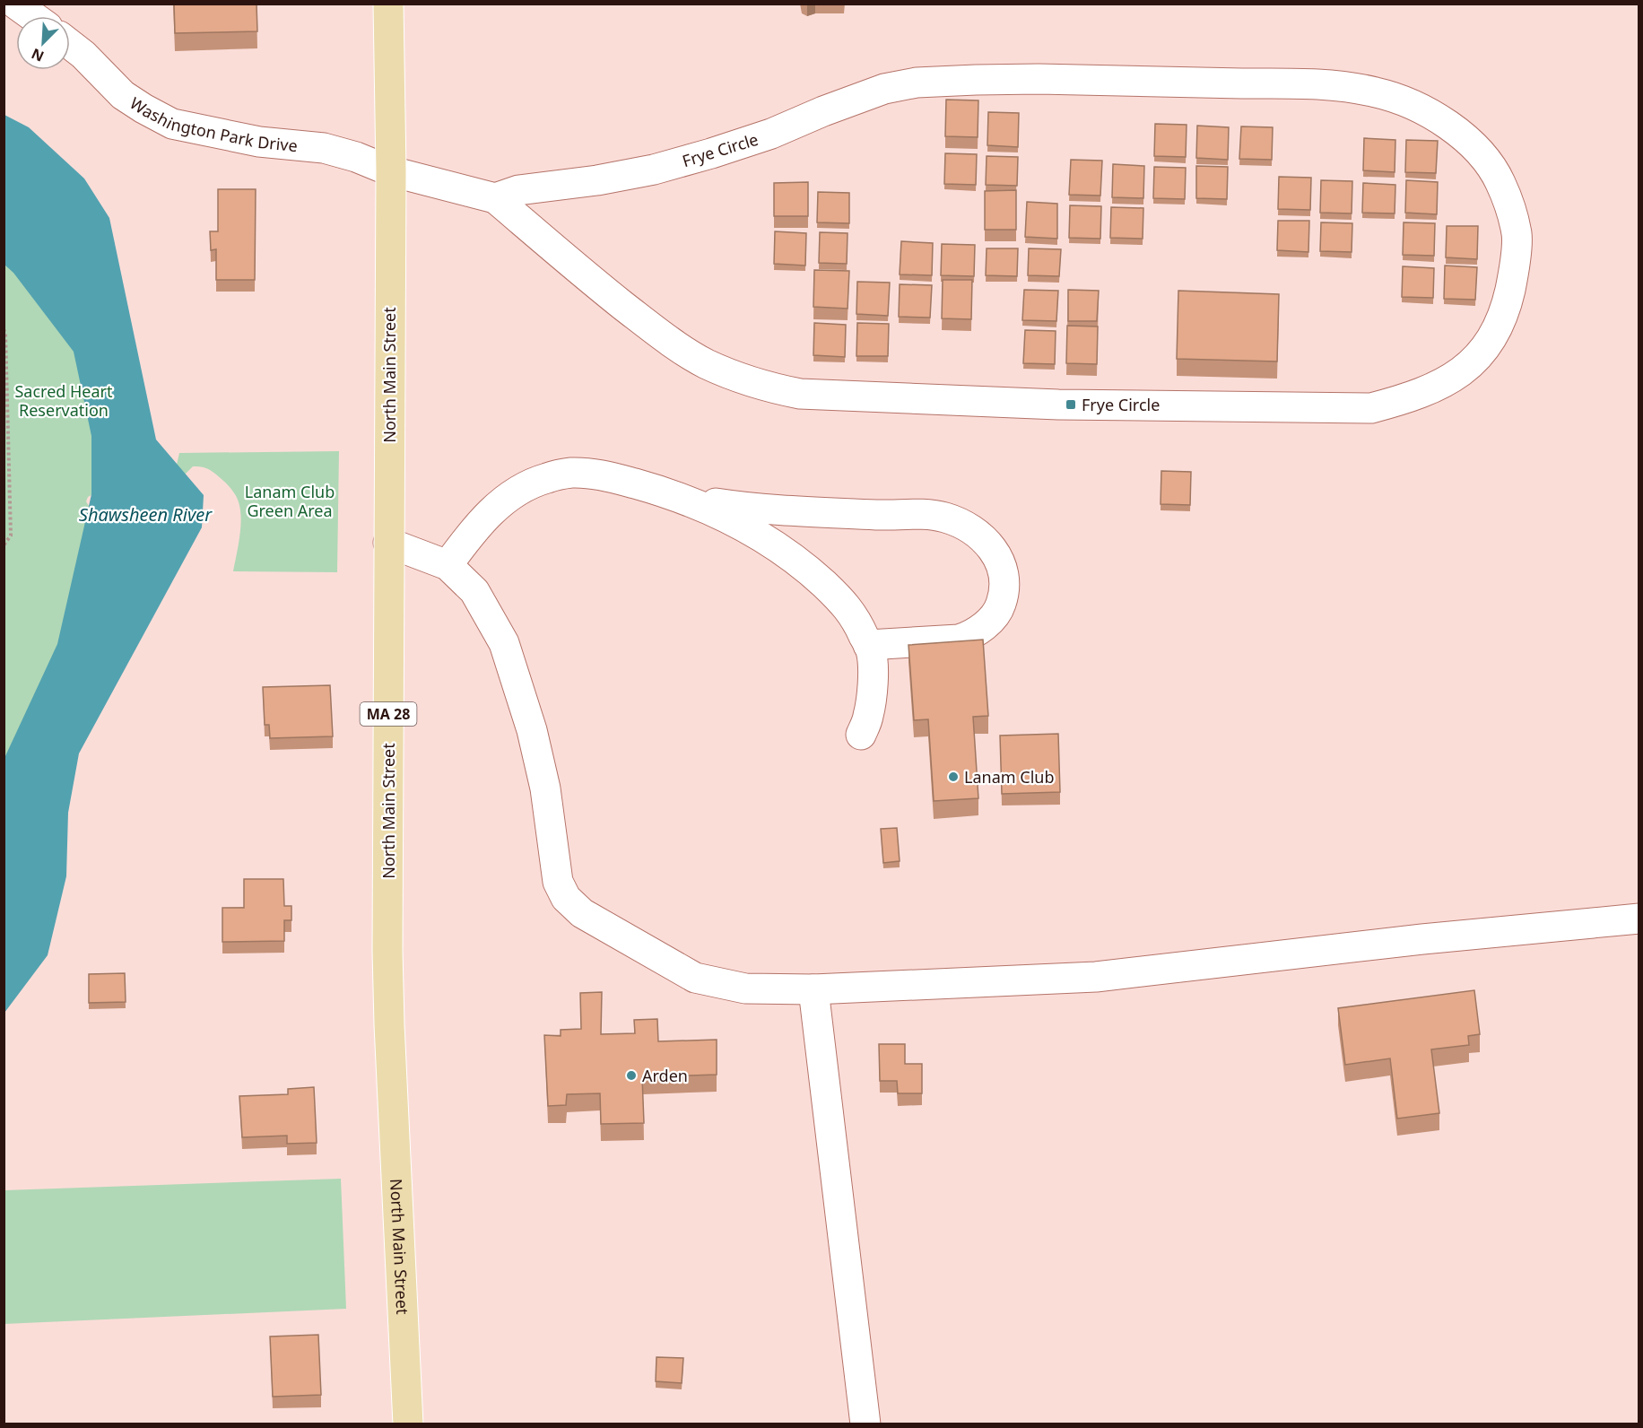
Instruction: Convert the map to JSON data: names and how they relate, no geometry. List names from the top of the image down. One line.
{"streets":{"main road":["North Main Street","MA 28"],"street":["Washington Park Drive","Frye Circle"]},"crossings":[["Washington Park Drive","Frye Circle"],["Washington Park Drive","North Main Street"],["Frye Circle","North Main Street"]],"water":["Shawsheen River"],"parks":["Sacred Heart Reservation","Lanam Club Green Area"],"places":{"transit":["Frye Circle"],"other":["Lanam Club","Arden"]},"north":"bottom left"}
